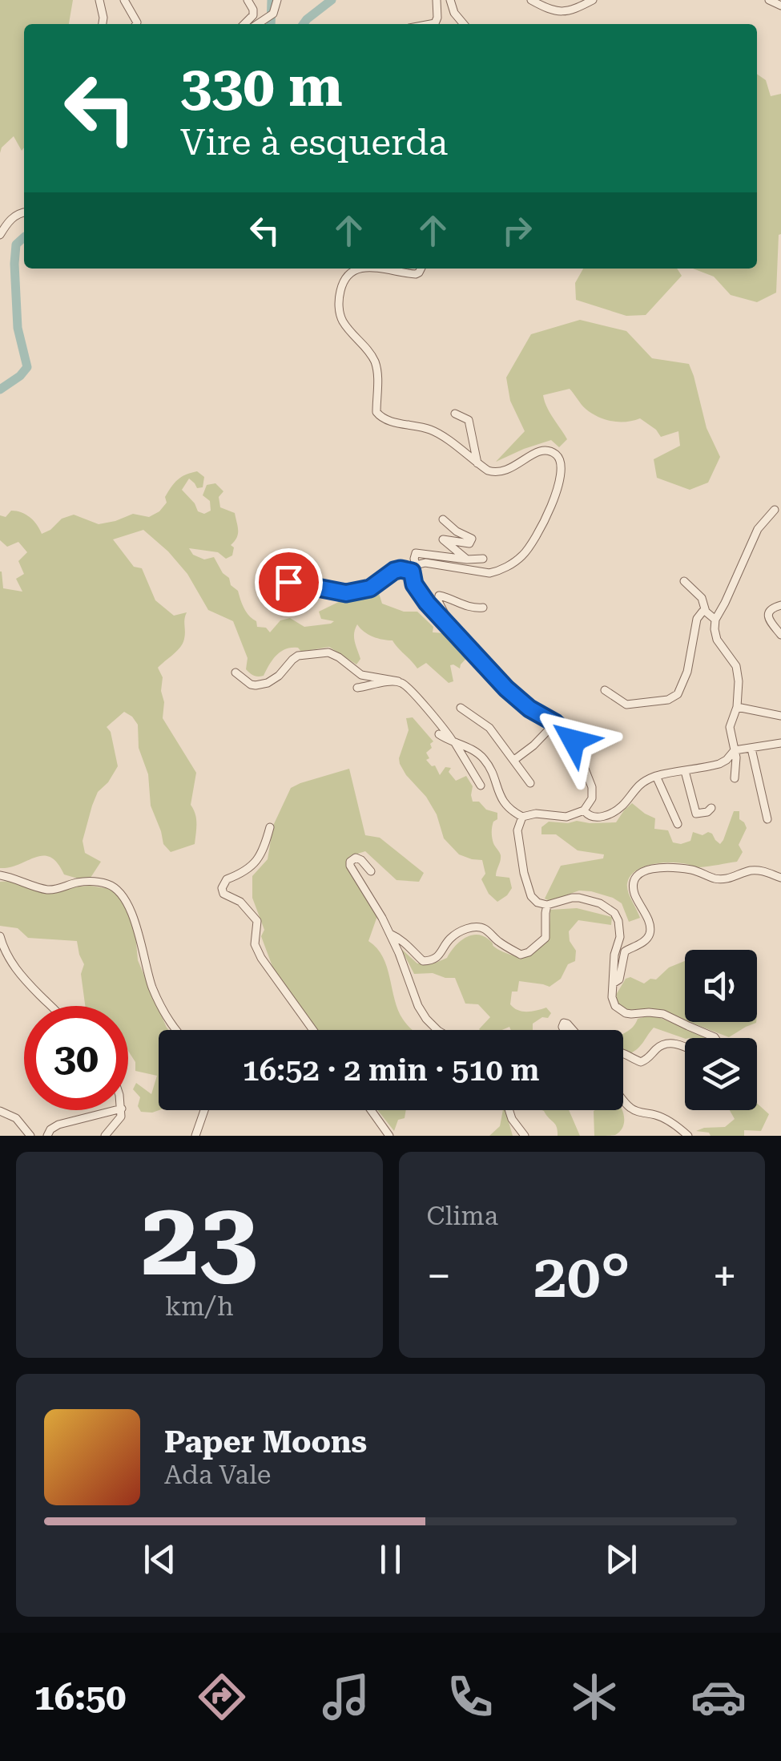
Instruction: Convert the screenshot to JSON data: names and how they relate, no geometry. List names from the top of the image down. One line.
{"page":{"turn":["330 m","Vire à esquerda"],"limit":"30","trip":"16:52 · 2 min · 510 m","tile":[["23","km/h"],"Clima"],"heat":["−","20°","+"],"song":["Paper Moons","Ada Vale"],"tabs":"16:50"}}
